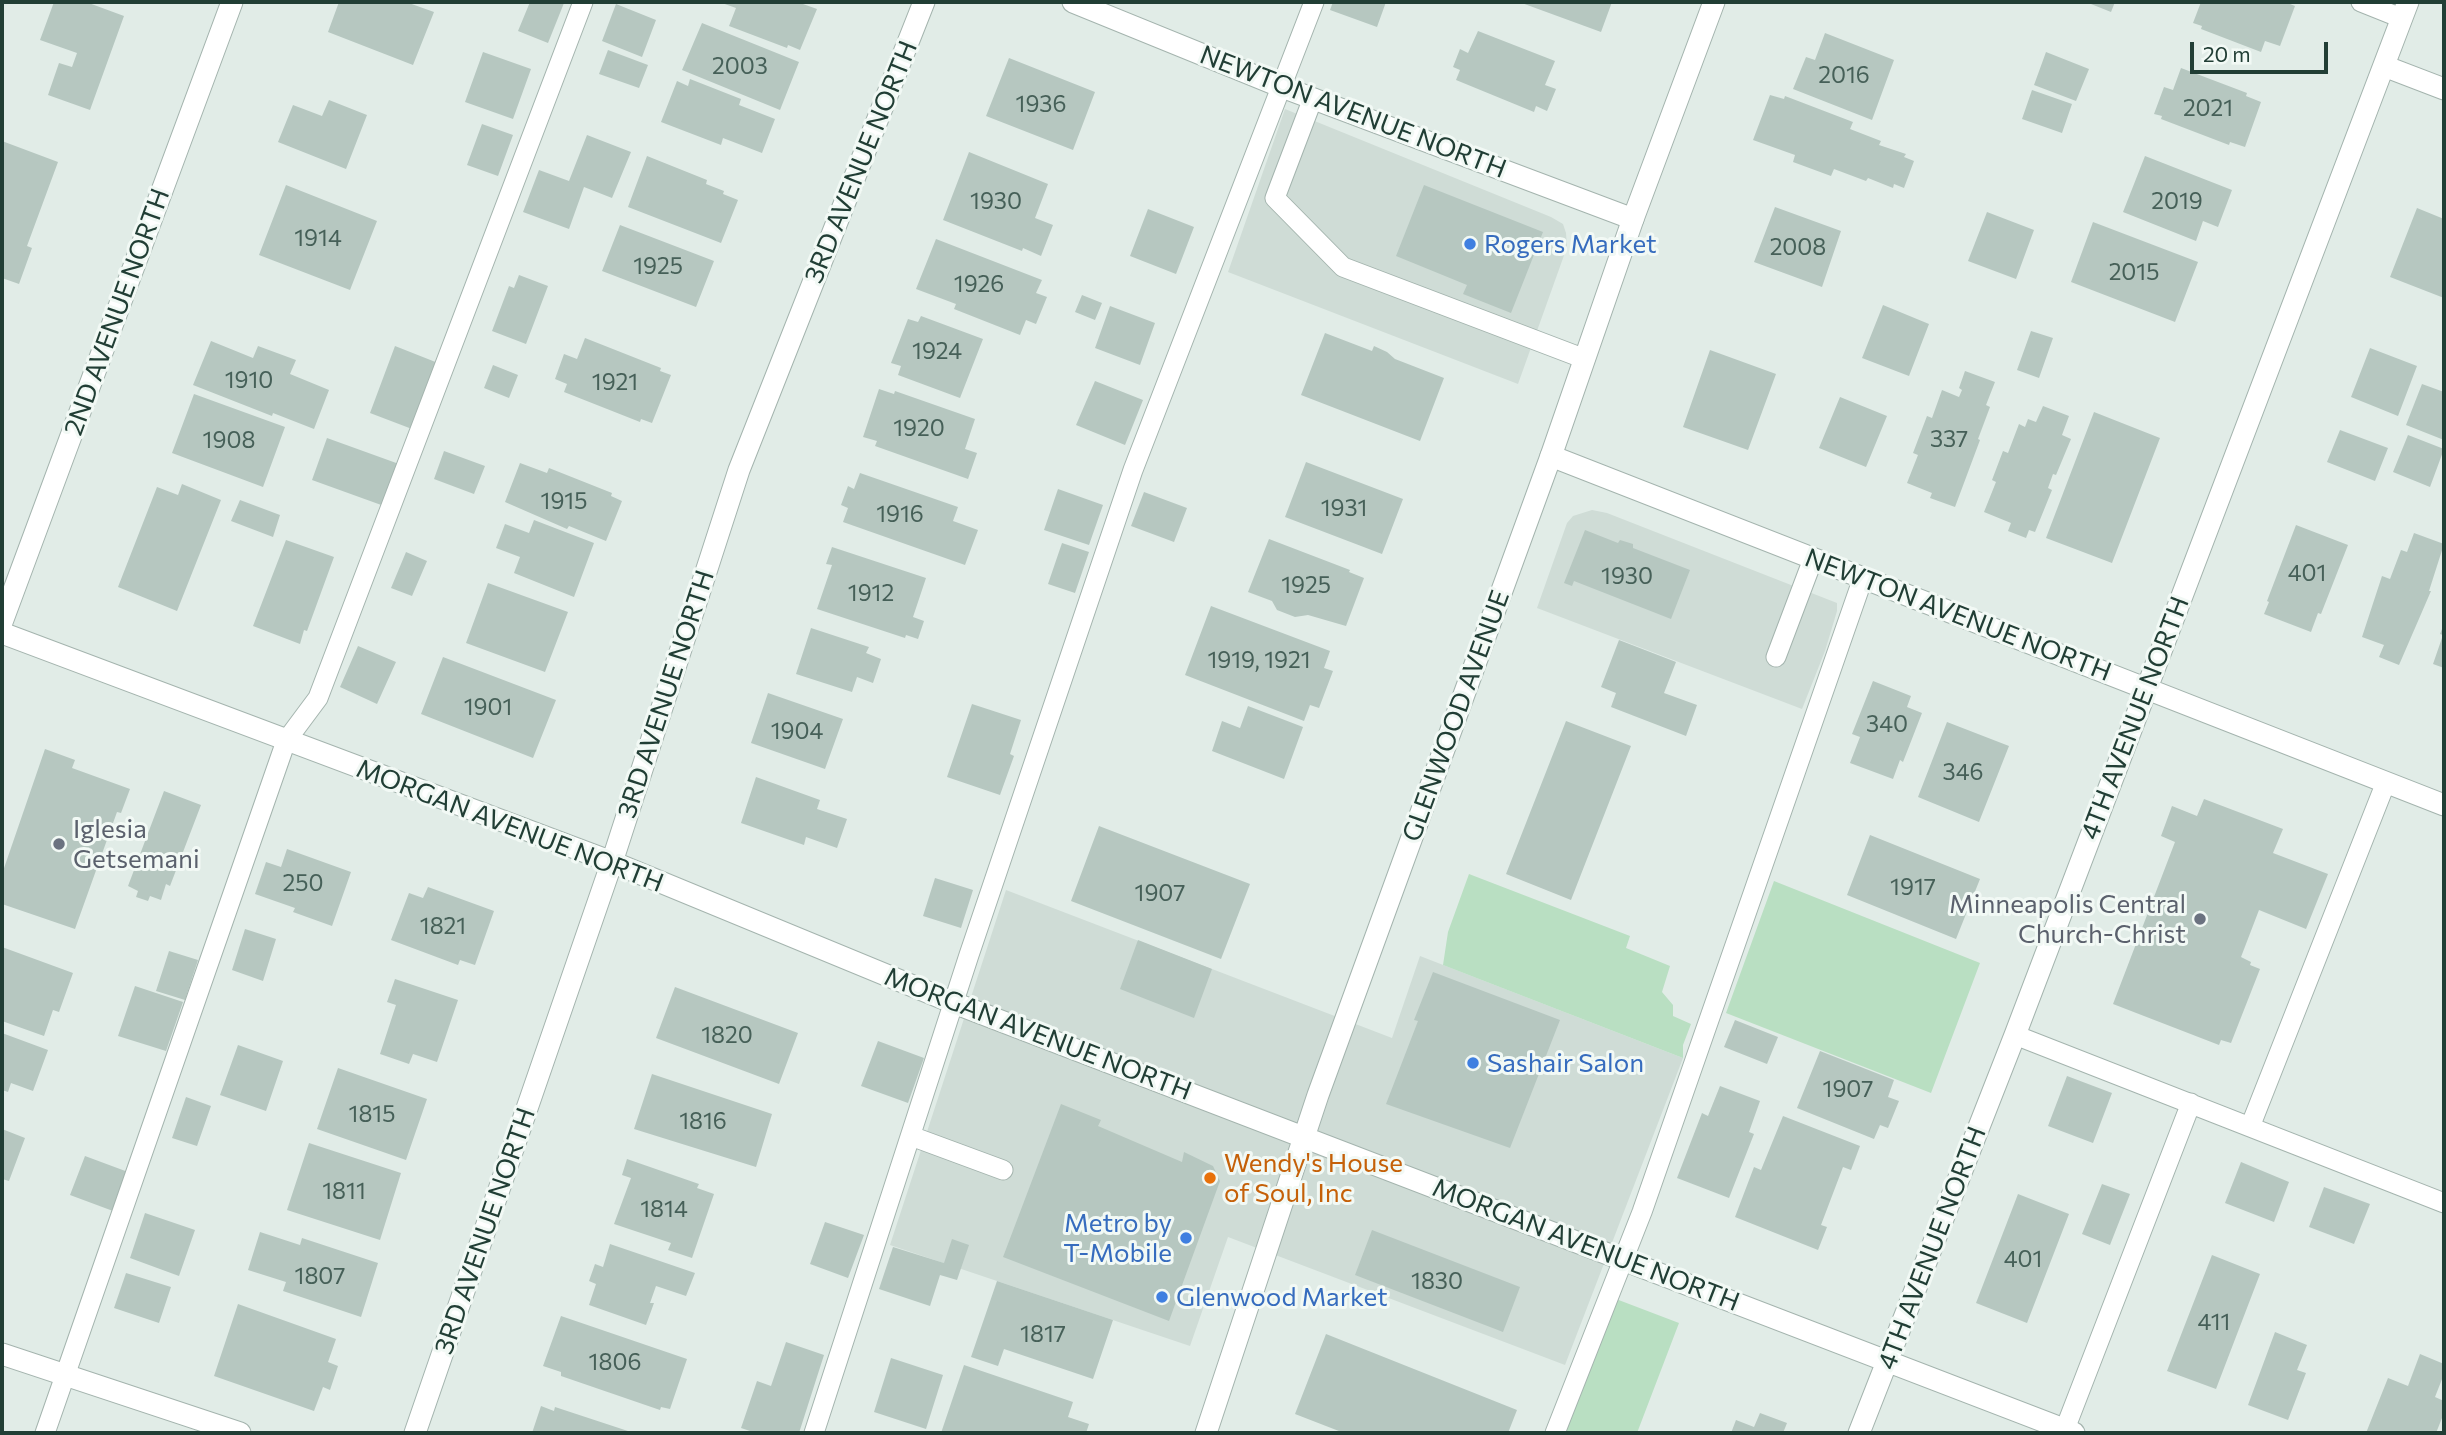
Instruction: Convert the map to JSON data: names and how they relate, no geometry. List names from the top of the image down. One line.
{"streets":{"street":["NEWTON AVENUE NORTH","3RD AVENUE NORTH","2ND AVENUE NORTH","GLENWOOD AVENUE","4TH AVENUE NORTH","MORGAN AVENUE NORTH"]},"crossings":[["NEWTON AVENUE NORTH","GLENWOOD AVENUE"],["NEWTON AVENUE NORTH","4TH AVENUE NORTH"],["3RD AVENUE NORTH","MORGAN AVENUE NORTH"],["GLENWOOD AVENUE","MORGAN AVENUE NORTH"],["4TH AVENUE NORTH","MORGAN AVENUE NORTH"]],"places":["Rogers Market","Iglesia Getsemani","Minneapolis Central Church-Christ","Sashair Salon","Wendy's House of Soul, Inc","Metro by T-Mobile","Glenwood Market"],"house_numbers":["2003","2016","1936","2021","1930","2019","1914","2008","1925","2015","1926","1924","1910","1921","1920","337","1908","1915","1931","1916","401","1930","1925","1912","1919, 1921","1901","340","1904","346","250","1917","1907","1821","1820","1907","1815","1816","1811","1814","401","1807","1830","411","1817","1806"],"scale_bar":"20 m"}
